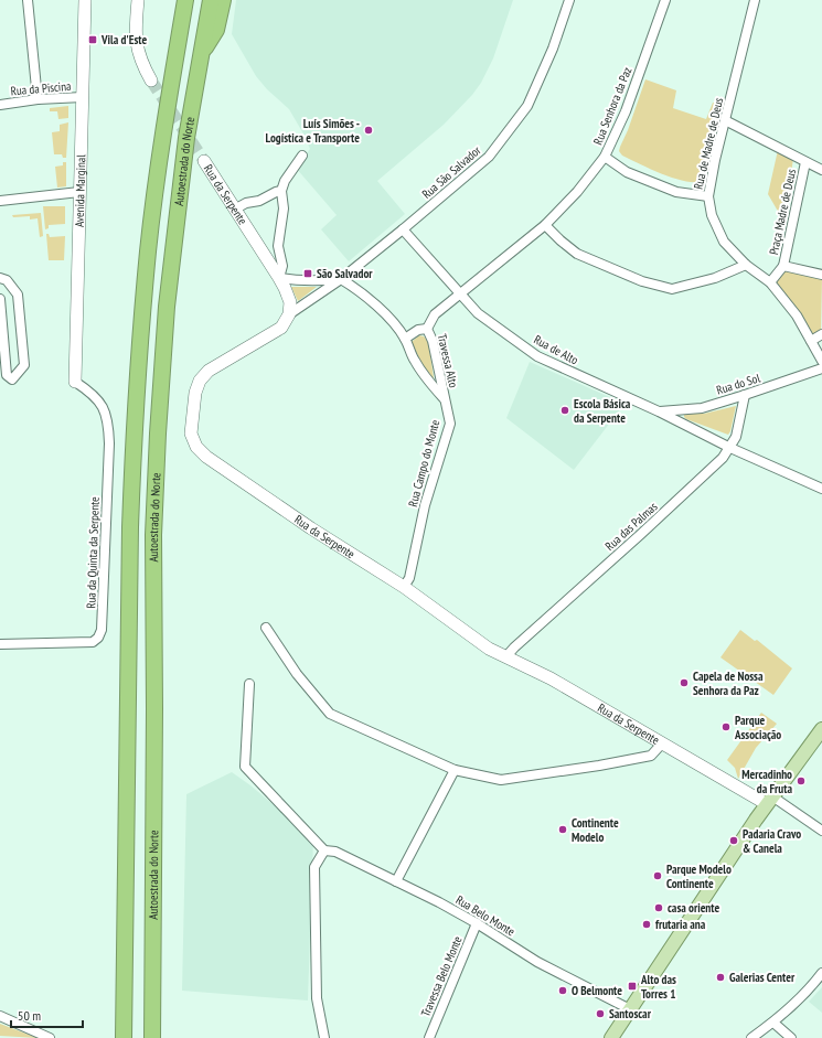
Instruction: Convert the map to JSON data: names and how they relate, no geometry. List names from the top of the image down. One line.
{"streets":{"highway":["Autoestrada do Norte"],"street":["Rua da Piscina","Rua Senhora da Paz","Rua de Madre de Deus","Rua São Salvador","Avenida Marginal","Rua da Serpente","Praça Madre de Deus","Rua de Alto","Travessa Alto","Rua do Sol","Rua Campo do Monte","Rua das Palmas","Rua da Quinta da Serpente","Rua Belo Monte","Travessa Belo Monte"]},"crossings":[["Rua da Piscina","Avenida Marginal"],["Rua Senhora da Paz","Rua de Alto"],["Rua Senhora da Paz","Travessa Alto"],["Rua de Madre de Deus","Praça Madre de Deus"],["Rua São Salvador","Rua da Serpente"],["Rua São Salvador","Rua de Alto"],["Rua São Salvador","Rua Campo do Monte"],["Avenida Marginal","Rua da Quinta da Serpente"],["Rua da Serpente","Rua Campo do Monte"],["Rua da Serpente","Rua das Palmas"],["Rua de Alto","Travessa Alto"],["Rua de Alto","Rua do Sol"],["Rua de Alto","Rua das Palmas"],["Travessa Alto","Rua Campo do Monte"],["Rua do Sol","Rua das Palmas"],["Rua Belo Monte","Travessa Belo Monte"]],"places":{"transit":["Vila d'Este","São Salvador","Alto das Torres 1"],"other":["Luís Simões - Logística e Transporte","Escola Básica da Serpente","Capela de Nossa Senhora da Paz","Parque Associação","Mercadinho da Fruta","Continente Modelo","Padaria Cravo & Canela","Parque Modelo Continente","casa oriente","frutaria ana","Galerias Center","O Belmonte","Santoscar"]},"scale_bar":"50 m"}
